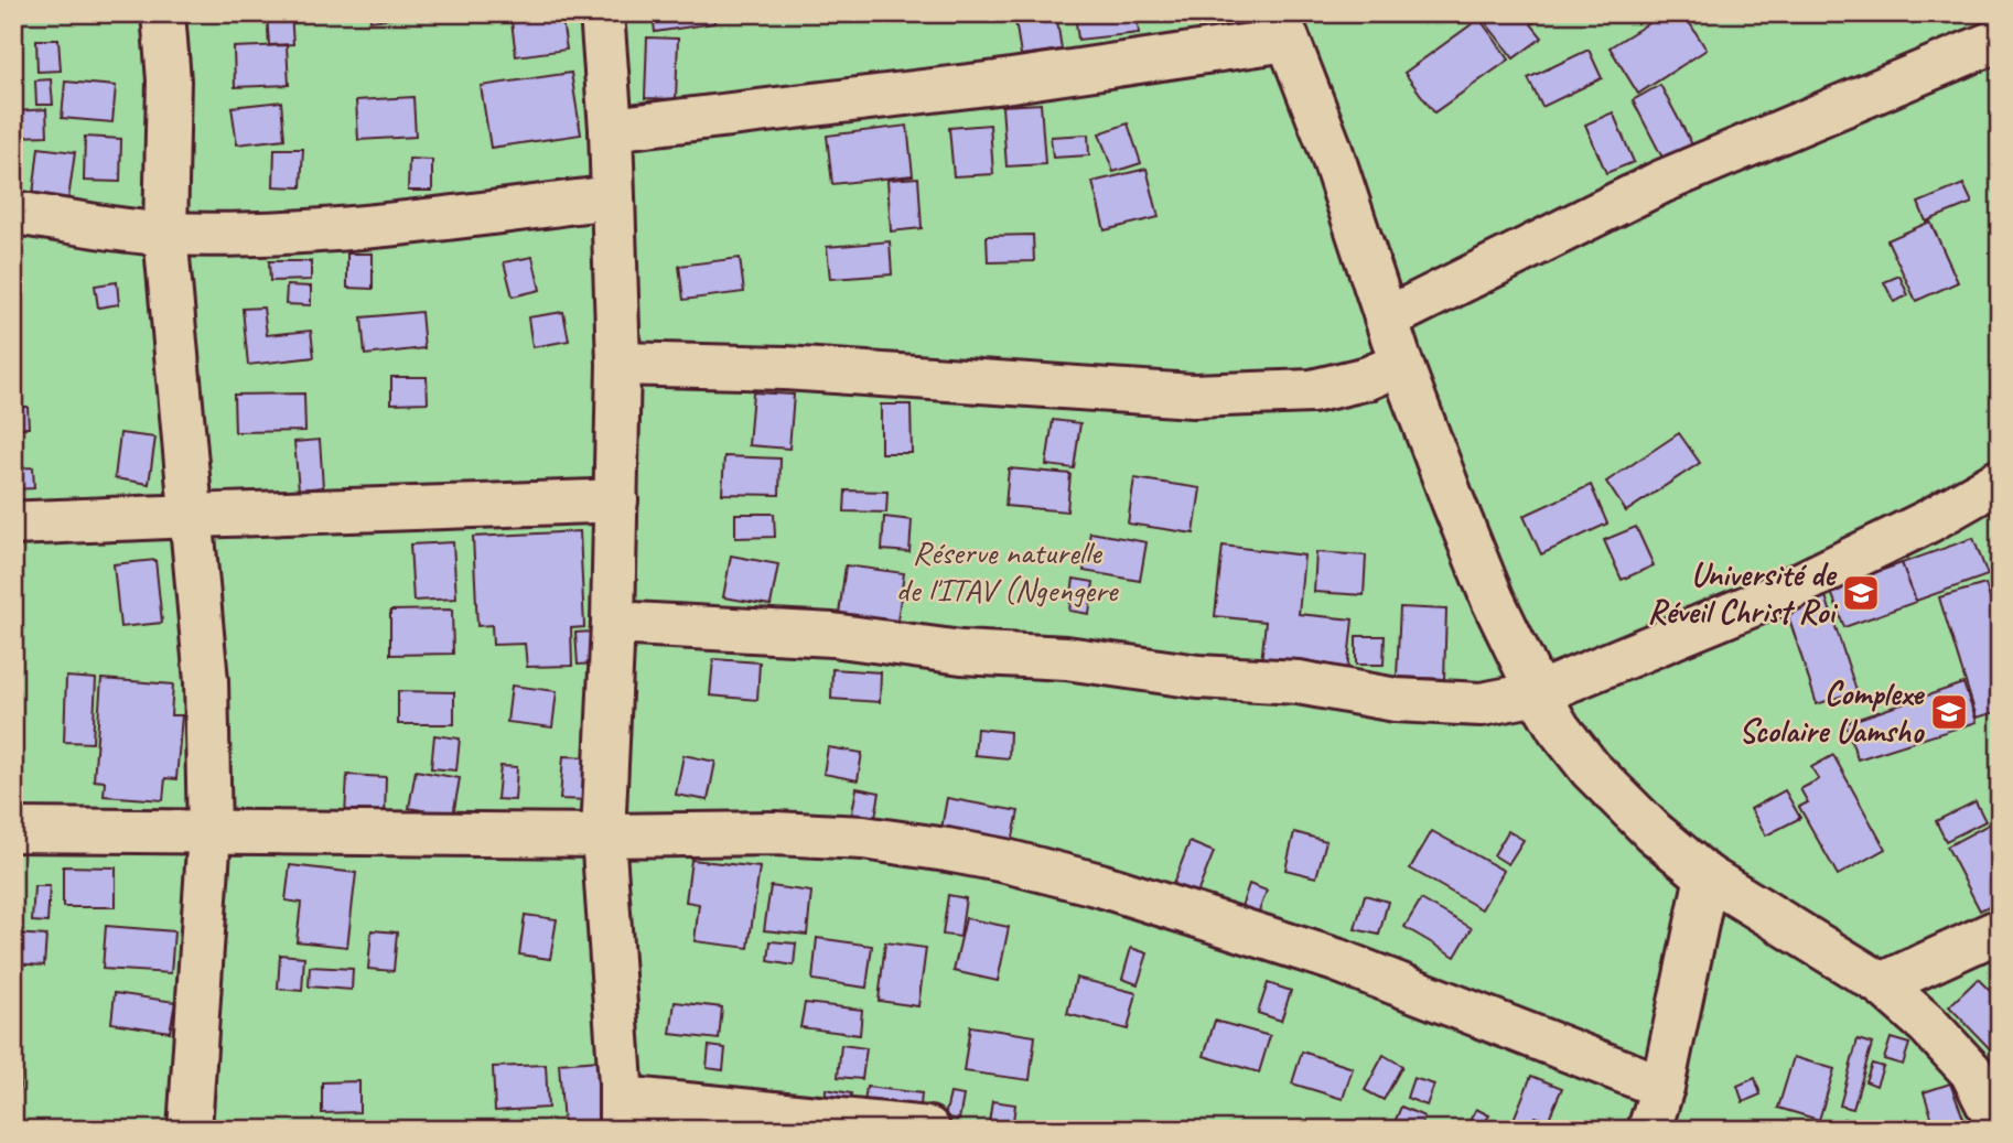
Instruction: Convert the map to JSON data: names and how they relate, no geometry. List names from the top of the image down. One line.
{"parks":["Réserve naturelle de l'ITAV (Ngengere"],"places":{"school or university":["Université de Réveil Christ Roi","Complexe Scolaire Uamsho"]}}
